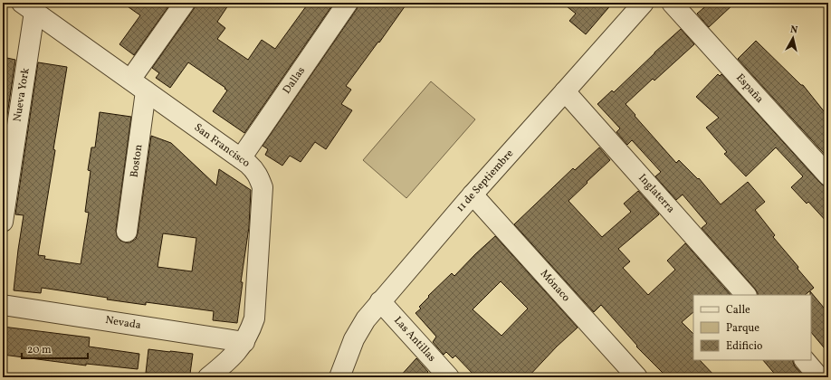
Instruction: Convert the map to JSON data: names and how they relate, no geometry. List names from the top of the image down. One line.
{"streets":{"street":["Dallas","España","Nueva York","San Francisco","Boston","11 de Septiembre","Inglaterra","Mónaco","Nevada","Las Antillas"]},"crossings":[["Dallas","San Francisco"],["Nueva York","San Francisco"],["San Francisco","Boston"],["San Francisco","Nevada"],["11 de Septiembre","Inglaterra"],["11 de Septiembre","Mónaco"],["11 de Septiembre","Las Antillas"]],"legend":["Calle","Parque","Edificio"],"scale_bar":"20 m","north":"top"}
